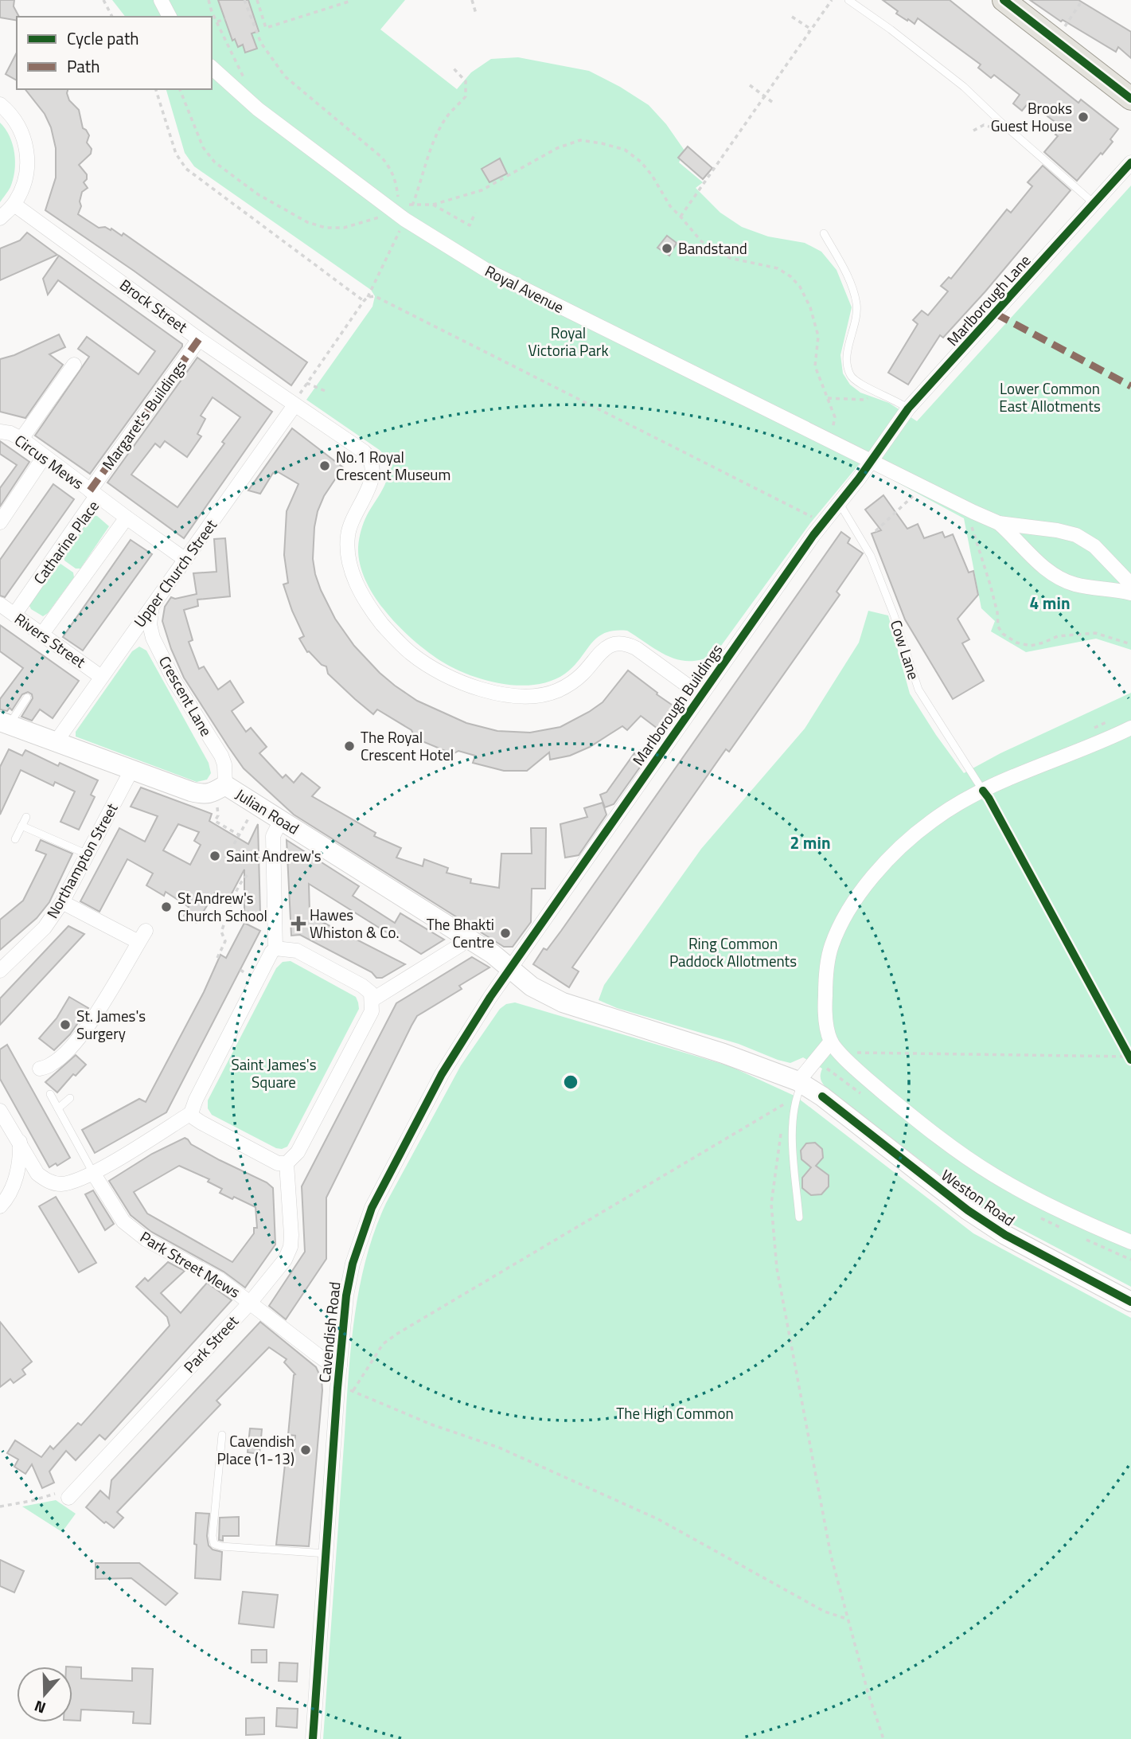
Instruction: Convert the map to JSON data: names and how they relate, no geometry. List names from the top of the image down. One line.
{"streets":{"street":["Royal Avenue","Marlborough Lane","Brock Street","Margaret's Buildings","Circus Mews","Catharine Place","Upper Church Street","Rivers Street","Crescent Lane","Marlborough Buildings","Julian Road","Northampton Street","Weston Road","Park Street Mews","Cavendish Road","Park Street"],"lane":["Cow Lane"]},"crossings":[["Royal Avenue","Marlborough Lane"],["Royal Avenue","Marlborough Buildings"],["Marlborough Lane","Marlborough Buildings"],["Brock Street","Margaret's Buildings"],["Brock Street","Upper Church Street"],["Margaret's Buildings","Circus Mews"],["Margaret's Buildings","Catharine Place"],["Circus Mews","Catharine Place"],["Catharine Place","Upper Church Street"],["Catharine Place","Rivers Street"],["Upper Church Street","Rivers Street"],["Upper Church Street","Crescent Lane"],["Upper Church Street","Julian Road"],["Cow Lane","Marlborough Buildings"],["Crescent Lane","Julian Road"],["Marlborough Buildings","Julian Road"],["Marlborough Buildings","Weston Road"],["Marlborough Buildings","Cavendish Road"],["Julian Road","Northampton Street"],["Julian Road","Weston Road"],["Julian Road","Cavendish Road"],["Weston Road","Cavendish Road"],["Park Street Mews","Cavendish Road"],["Park Street Mews","Park Street"]],"parks":["Royal Victoria Park","Lower Common East Allotments","Ring Common Paddock Allotments","Saint James's Square","The High Common"],"places":{"other":["Brooks Guest House","Bandstand","No.1 Royal Crescent Museum","The Royal Crescent Hotel","Saint Andrew's","St Andrew's Church School","The Bhakti Centre","St. James's Surgery","Cavendish Place (1-13)"],"health":["Hawes Whiston & Co."]},"legend":["Cycle path","Path"],"north":"bottom","rings":["4 min","2 min"]}
